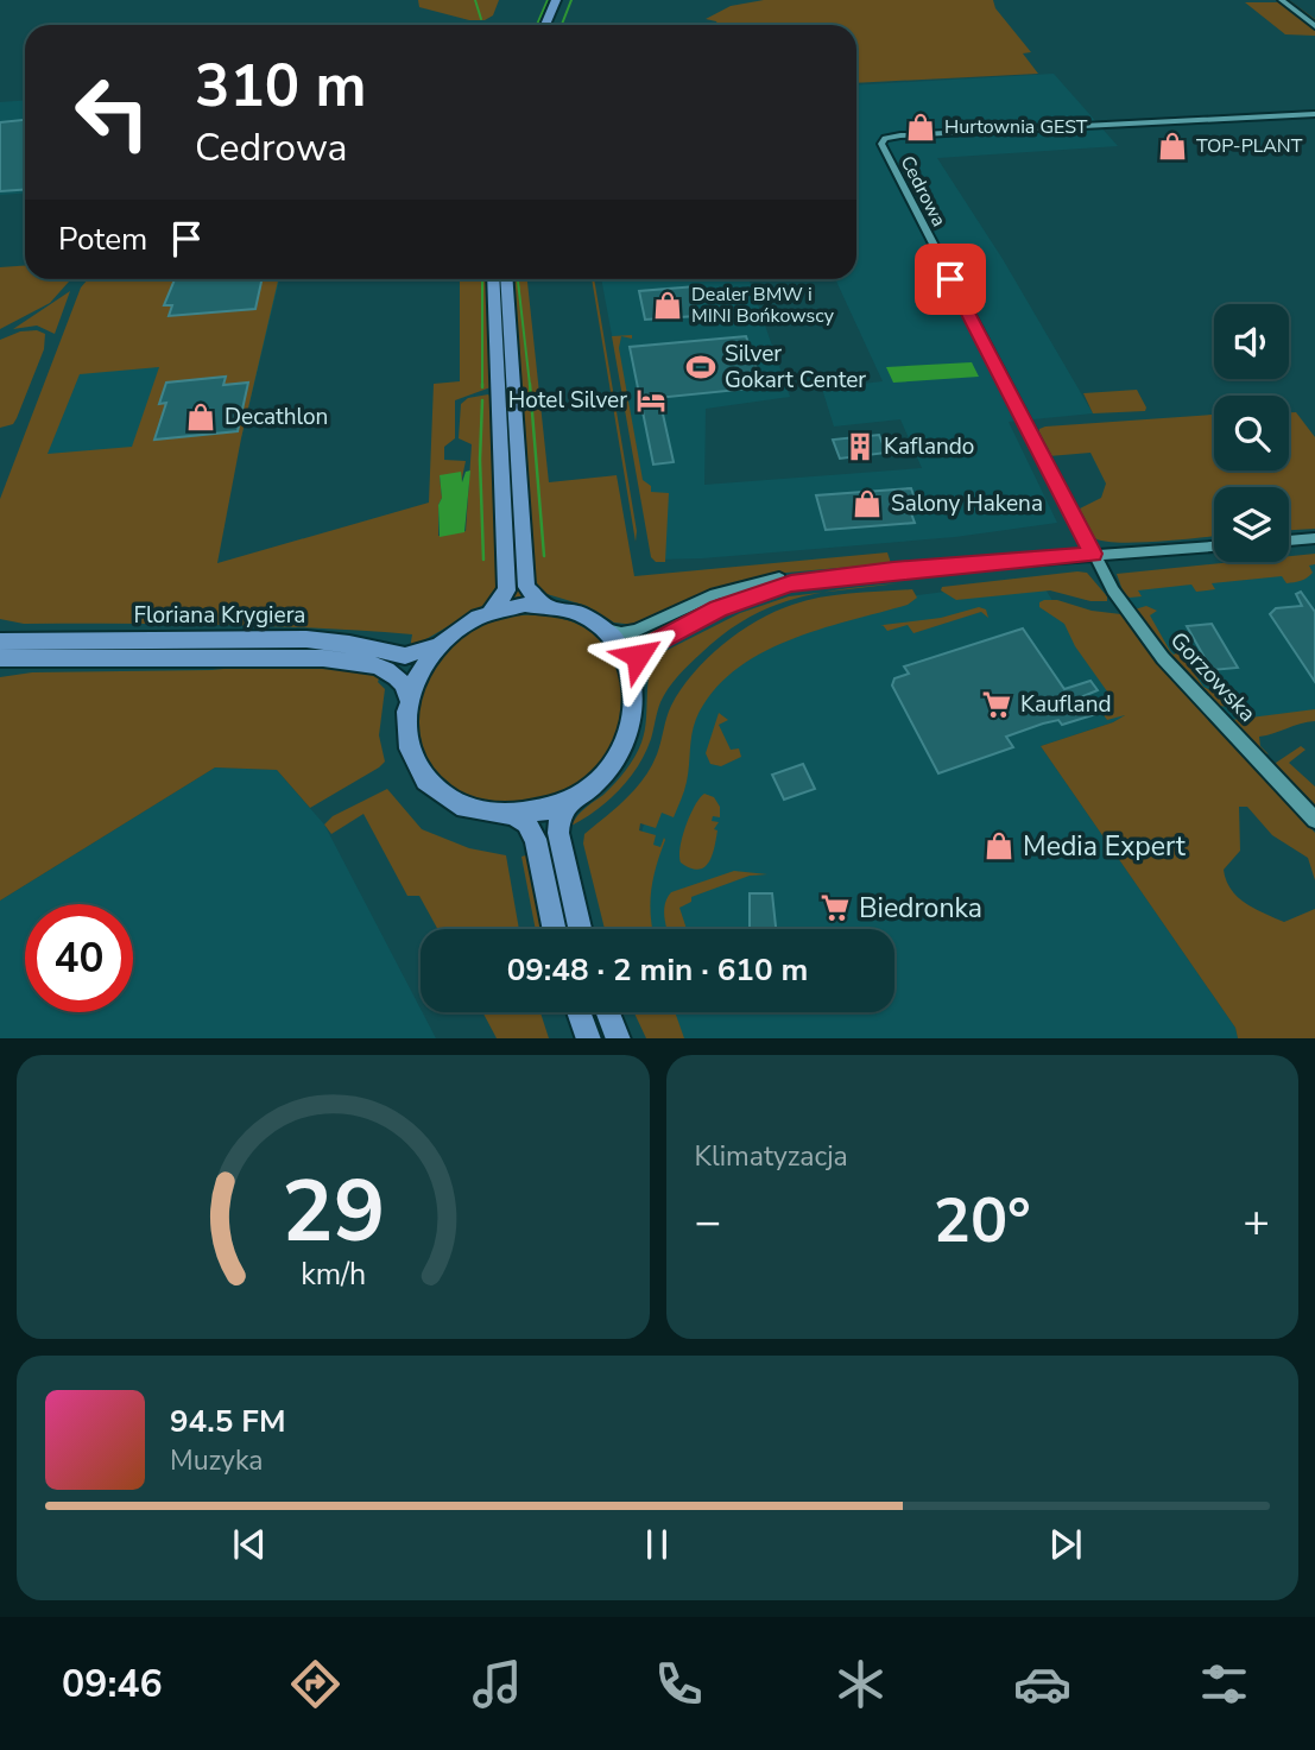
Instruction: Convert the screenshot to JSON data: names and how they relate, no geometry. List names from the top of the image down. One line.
{"streets":{"main road":["Floriana Krygiera"],"street":["Cedrowa","Gorzowska"]},"crossings":[["Cedrowa","Gorzowska"]],"places":{"shop":["Hurtownia GEST","TOP-PLANT","Dealer BMW i MINI Bońkowscy","Decathlon","Salony Hakena","Media Expert"],"sports":["Silver Gokart Center"],"hotel":["Hotel Silver"],"building":["Kaflando"],"supermarket":["Kaufland","Biedronka"]},"page":{"turn":["310 m","Cedrowa"],"then":"Potem","limit":"40","trip":"09:48 · 2 min · 610 m","tile":"Klimatyzacja","heat":["−","20°","+"],"song":["94.5 FM","Muzyka"],"tabs":"09:46","gauge":["29","km/h"]}}
